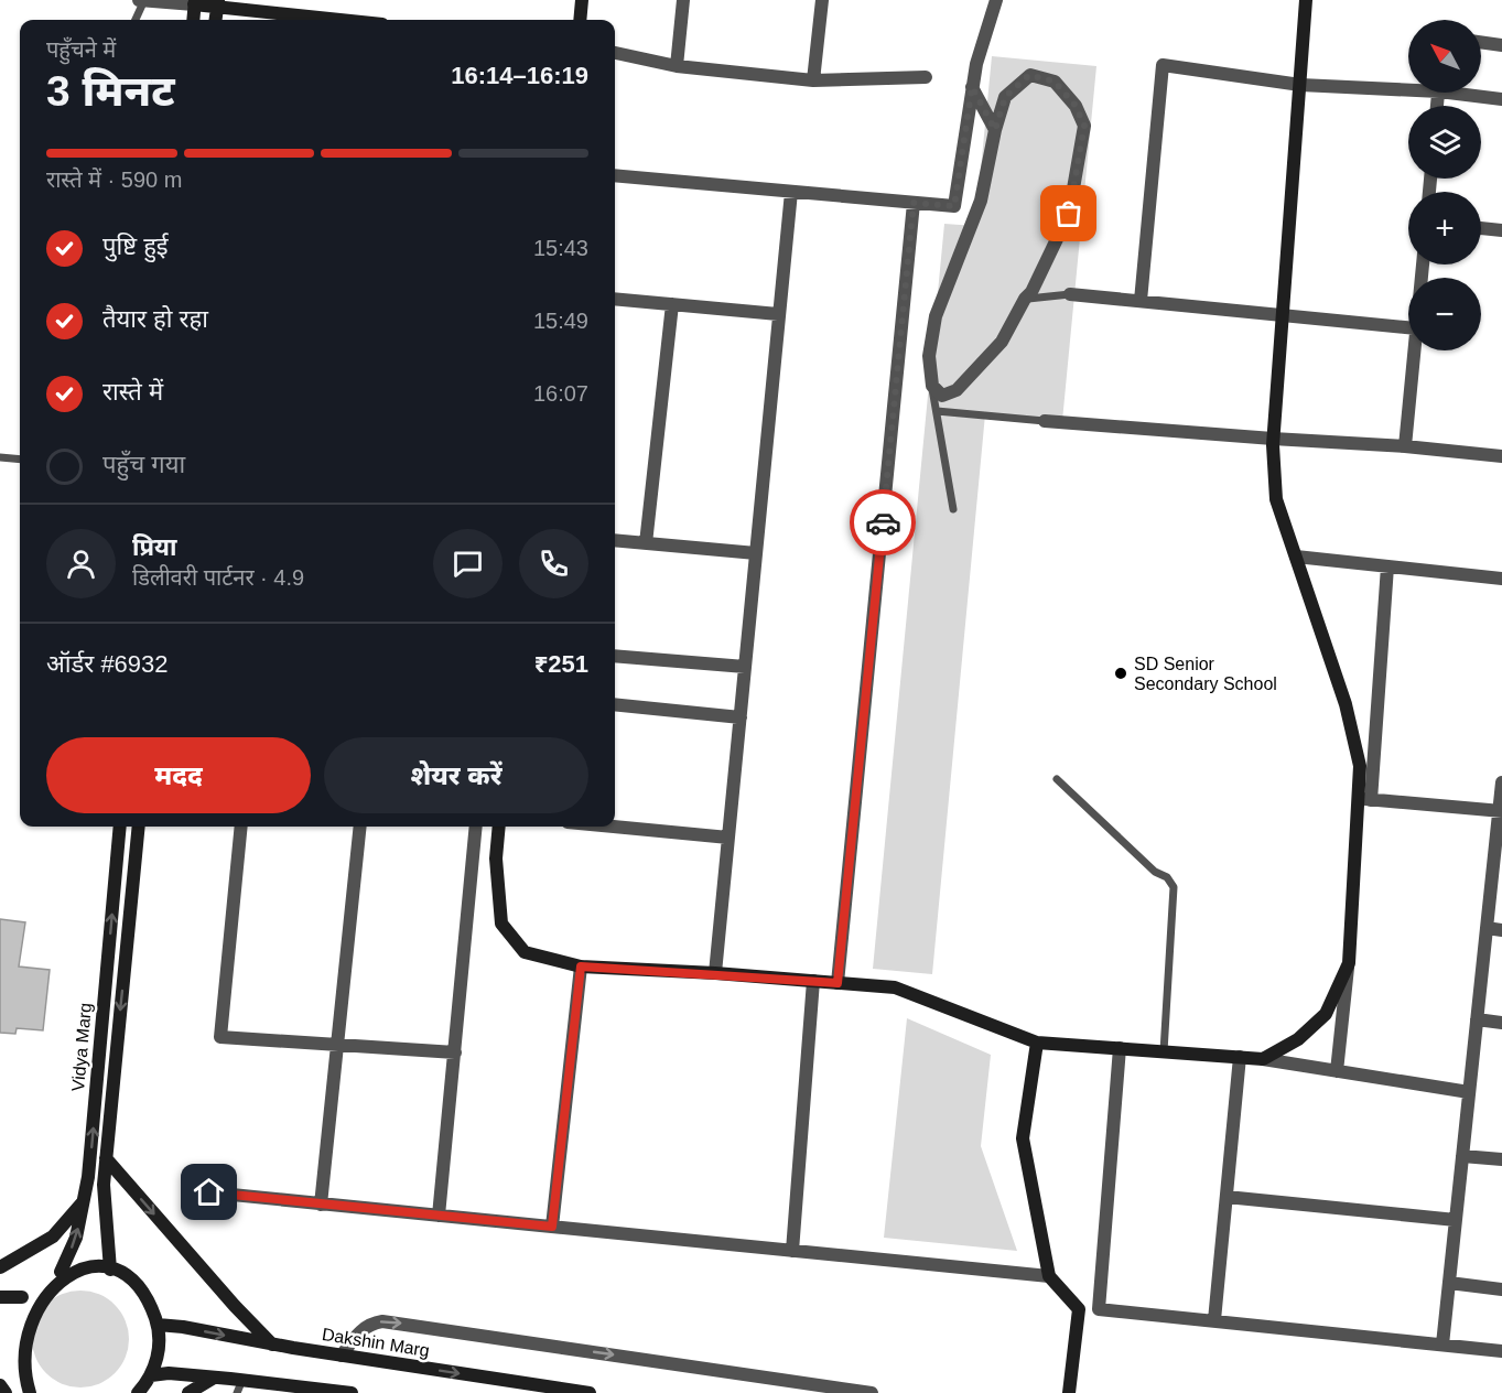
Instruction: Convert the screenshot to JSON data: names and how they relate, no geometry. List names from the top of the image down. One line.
{"streets":{"street":["Vidya Marg","Dakshin Marg"]},"places":["SD Senior Secondary School"],"north":"top left","page":{"map_buttons":["+","−"],"heading":["3 मिनट","पहुँचने में","16:14–16:19"],"panel":["प्रिया","डिलीवरी पार्टनर · 4.9","ऑर्डर #6932","₹251"],"bar":"रास्ते में · 590 m","list":[["पुष्टि हुई","15:43"],["तैयार हो रहा","15:49"],["रास्ते में","16:07"],"पहुँच गया"],"buttons":["मदद","शेयर करें"]}}
